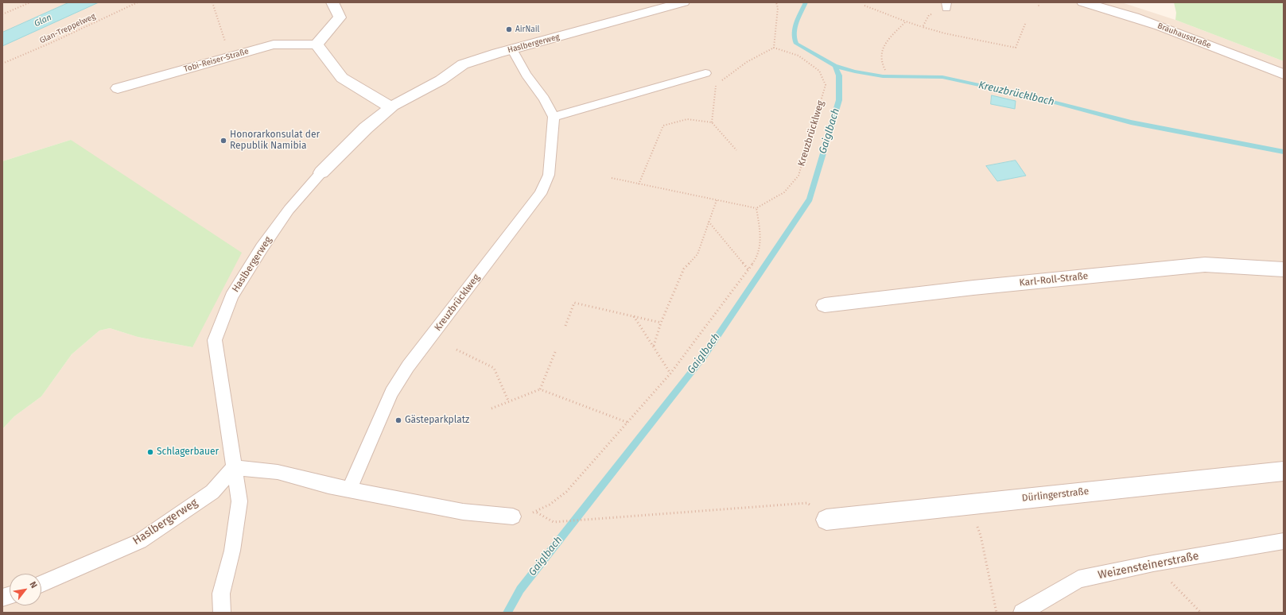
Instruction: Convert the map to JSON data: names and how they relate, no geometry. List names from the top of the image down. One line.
{"streets":{"street":["Bräuhausstraße","Haslbergerweg","Tobi-Reiser-Straße","Karl-Roll-Straße","Dürlingerstraße"],"lane":["Kreuzbrücklweg","Weizensteinerstraße"],"path":["Glan-Treppelweg"]},"water":["Glan","Kreuzbrücklbach","Gaiglbach"],"places":["AirNail","Honorarkonsulat der Republik Namibia","Gästeparkplatz","Schlagerbauer"],"north":"top right"}
